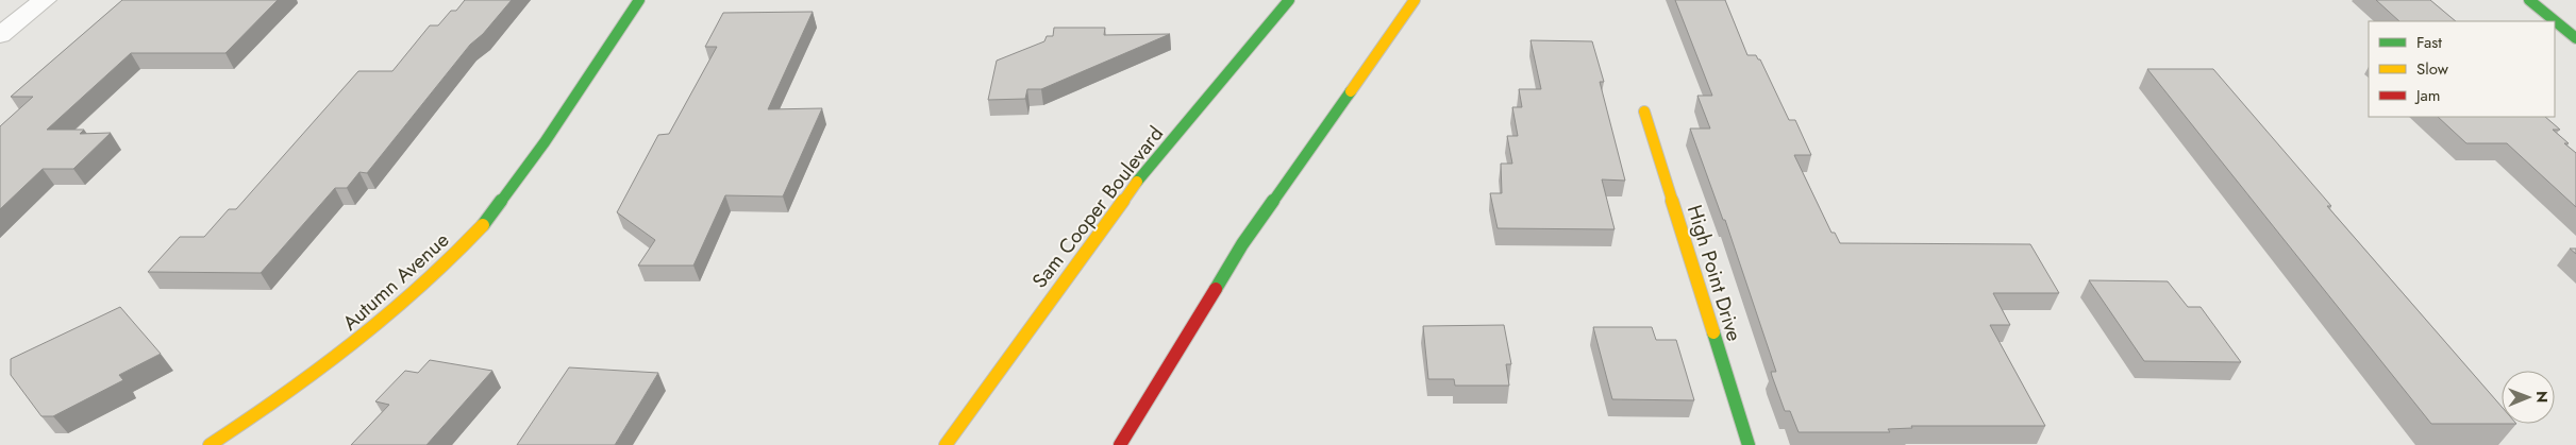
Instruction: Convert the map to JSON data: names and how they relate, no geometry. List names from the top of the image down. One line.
{"streets":{"main road":["Sam Cooper Boulevard","High Point Drive","Autumn Avenue"]},"legend":["Fast","Slow","Jam"],"north":"right"}
